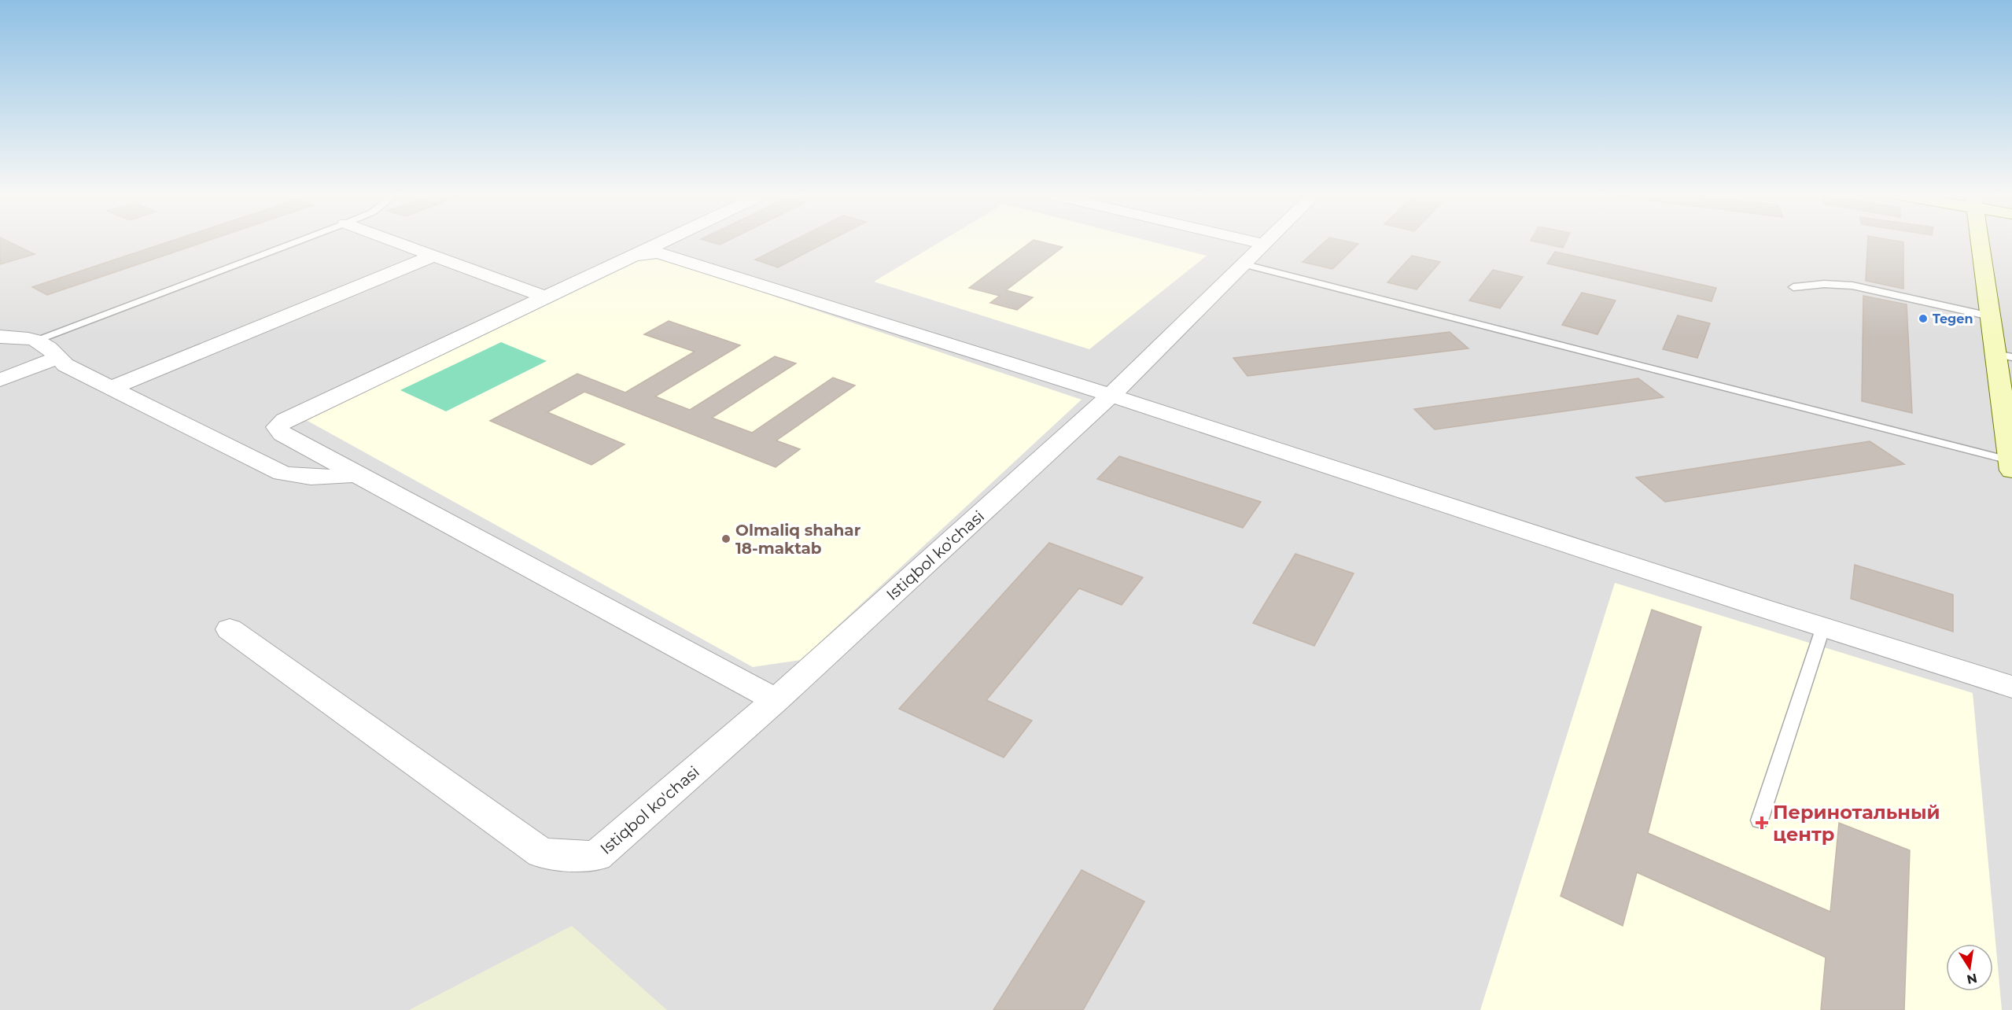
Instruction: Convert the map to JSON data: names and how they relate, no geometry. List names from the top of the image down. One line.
{"streets":{"street":["Istiqbol ko'chasi"]},"places":{"other":["Tegen","Olmaliq shahar 18-maktab"],"health":["Перинотальный центр"]},"north":"bottom"}
